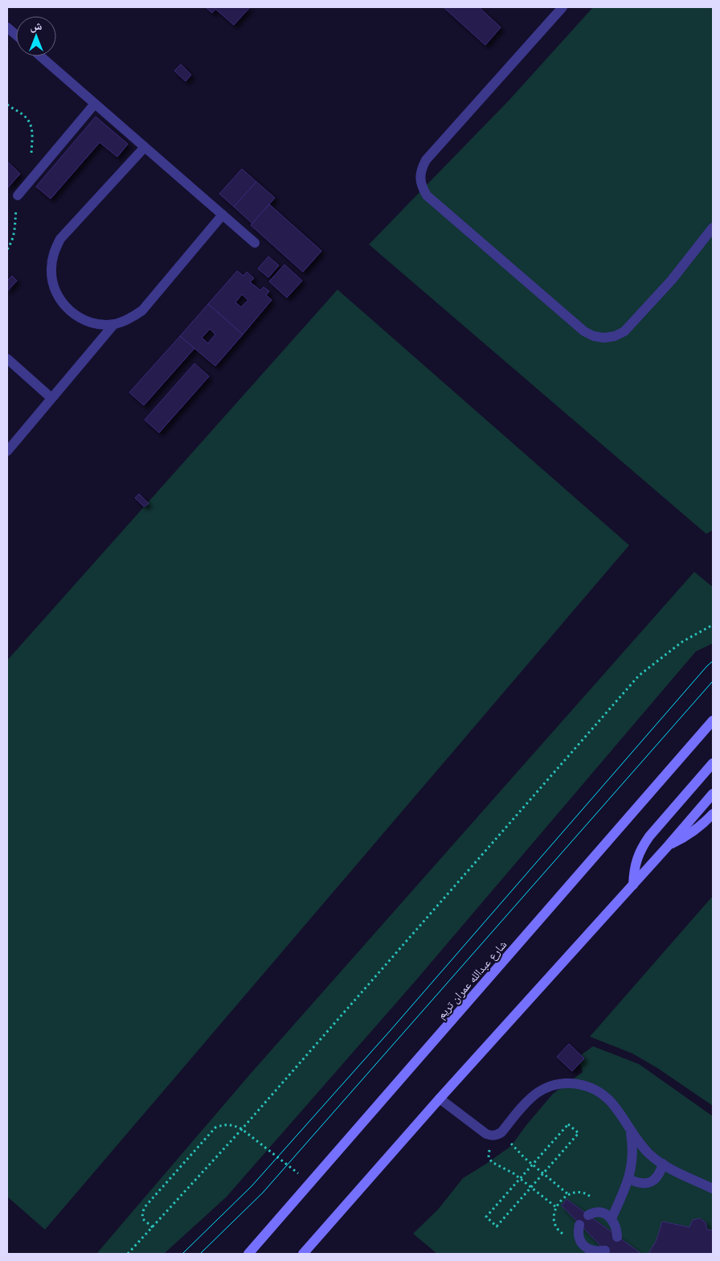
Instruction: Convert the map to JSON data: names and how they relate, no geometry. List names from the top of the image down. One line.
{"streets":{"street":["شارع عبدالله عمران تريم"]},"north":"top"}
